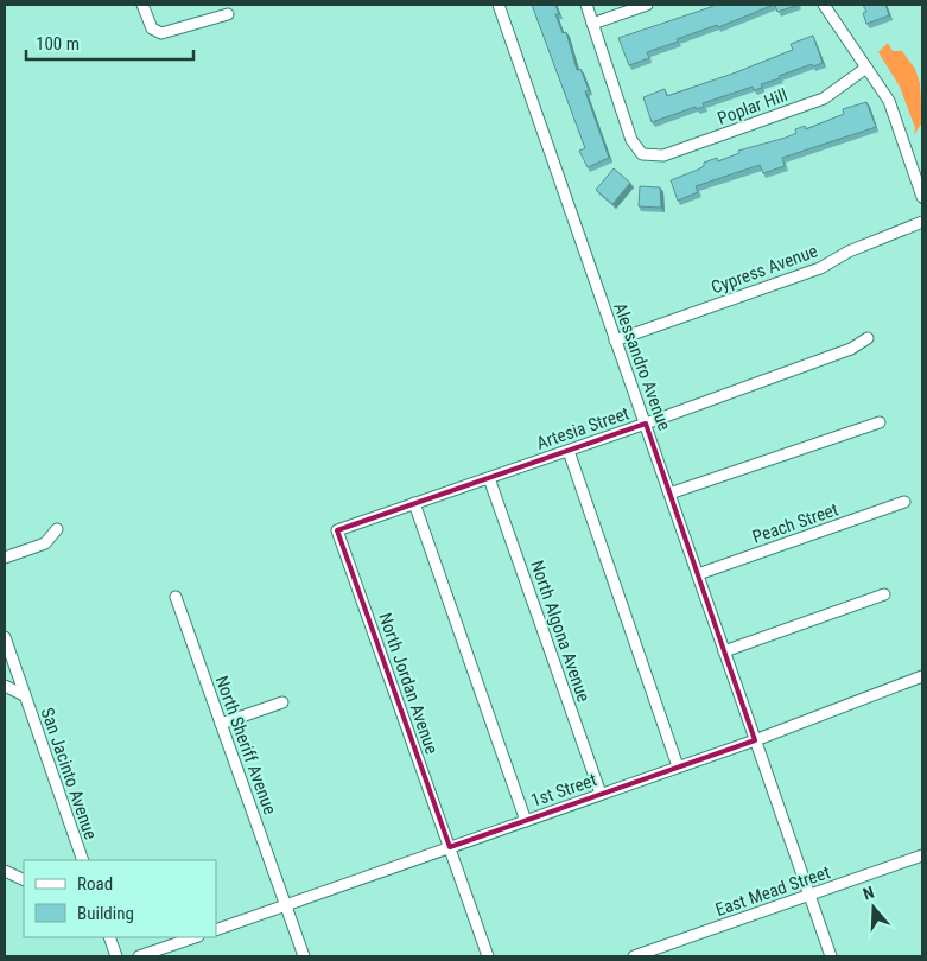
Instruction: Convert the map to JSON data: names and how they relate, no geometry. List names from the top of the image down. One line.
{"streets":{"street":["Poplar Hill","Cypress Avenue","Alessandro Avenue","Artesia Street","Peach Street","North Algona Avenue","North Jordan Avenue","North Sheriff Avenue","San Jacinto Avenue","1st Street","East Mead Street"]},"crossings":[["Cypress Avenue","Alessandro Avenue"],["Alessandro Avenue","Artesia Street"],["Alessandro Avenue","Peach Street"],["Alessandro Avenue","1st Street"],["Alessandro Avenue","East Mead Street"],["Artesia Street","North Algona Avenue"],["Artesia Street","North Jordan Avenue"],["North Algona Avenue","1st Street"],["North Jordan Avenue","1st Street"],["North Sheriff Avenue","1st Street"]],"legend":["Road","Building"],"scale_bar":"100 m","north":"top"}
